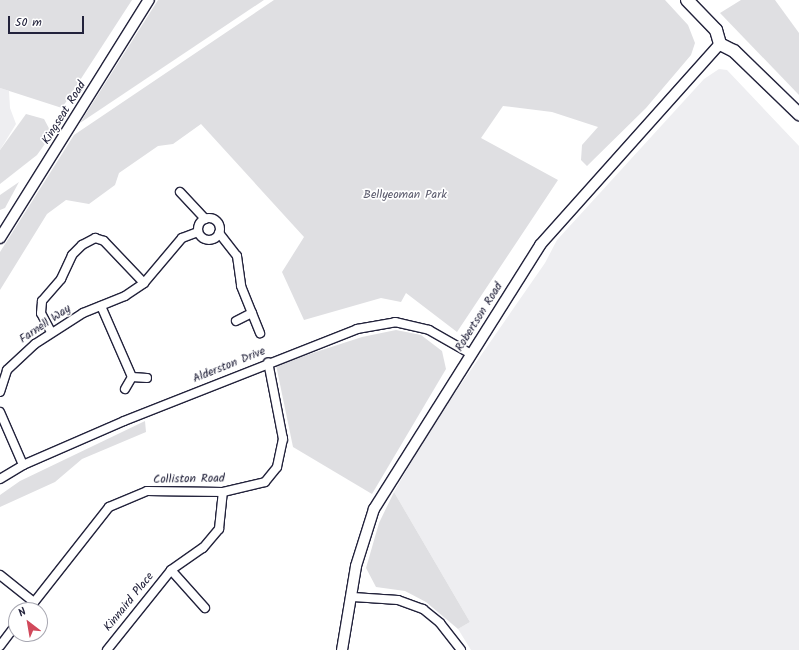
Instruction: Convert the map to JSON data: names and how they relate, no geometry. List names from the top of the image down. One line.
{"streets":{"street":["Kingseat Road","Robertson Road","Farnell Way","Alderston Drive","Colliston Road","Kinnaird Place"]},"crossings":[["Robertson Road","Alderston Drive"],["Alderston Drive","Colliston Road"],["Colliston Road","Kinnaird Place"]],"parks":["Bellyeoman Park"],"scale_bar":"50 m","north":"top left"}
